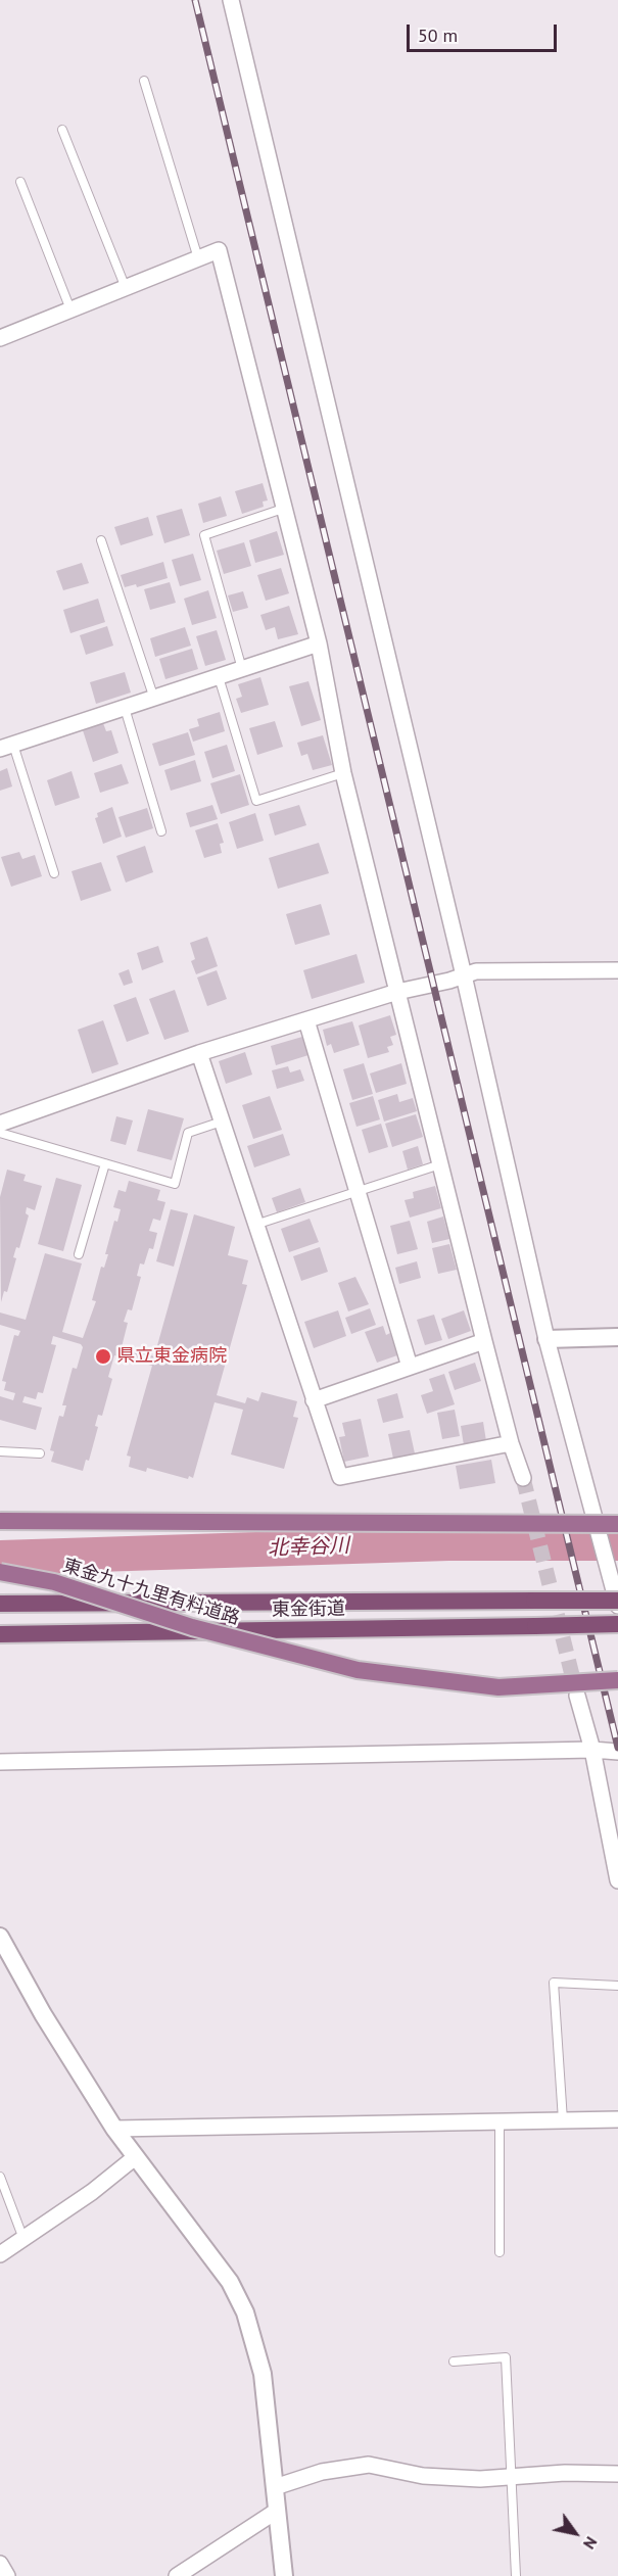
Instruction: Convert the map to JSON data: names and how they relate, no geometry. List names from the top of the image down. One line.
{"streets":{"highway":["東金街道"],"main road":["東金九十九里有料道路"]},"water":["北幸谷川"],"places":["県立東金病院"],"scale_bar":"50 m","north":"bottom right"}
